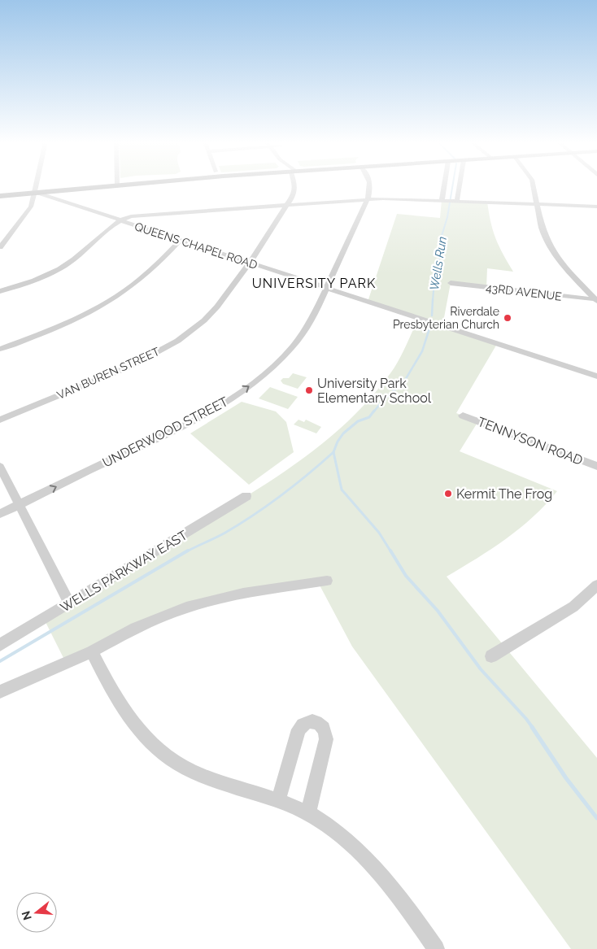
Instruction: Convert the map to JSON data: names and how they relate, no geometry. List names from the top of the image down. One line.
{"streets":{"street":["QUEENS CHAPEL ROAD","43RD AVENUE","VAN BUREN STREET","UNDERWOOD STREET","TENNYSON ROAD","WELLS PARKWAY EAST"]},"crossings":[["QUEENS CHAPEL ROAD","VAN BUREN STREET"],["QUEENS CHAPEL ROAD","UNDERWOOD STREET"]],"one_way":["UNDERWOOD STREET"],"districts":["UNIVERSITY PARK"],"water":["Wells Run"],"places":["Riverdale Presbyterian Church","University Park Elementary School","Kermit The Frog"],"north":"left"}
